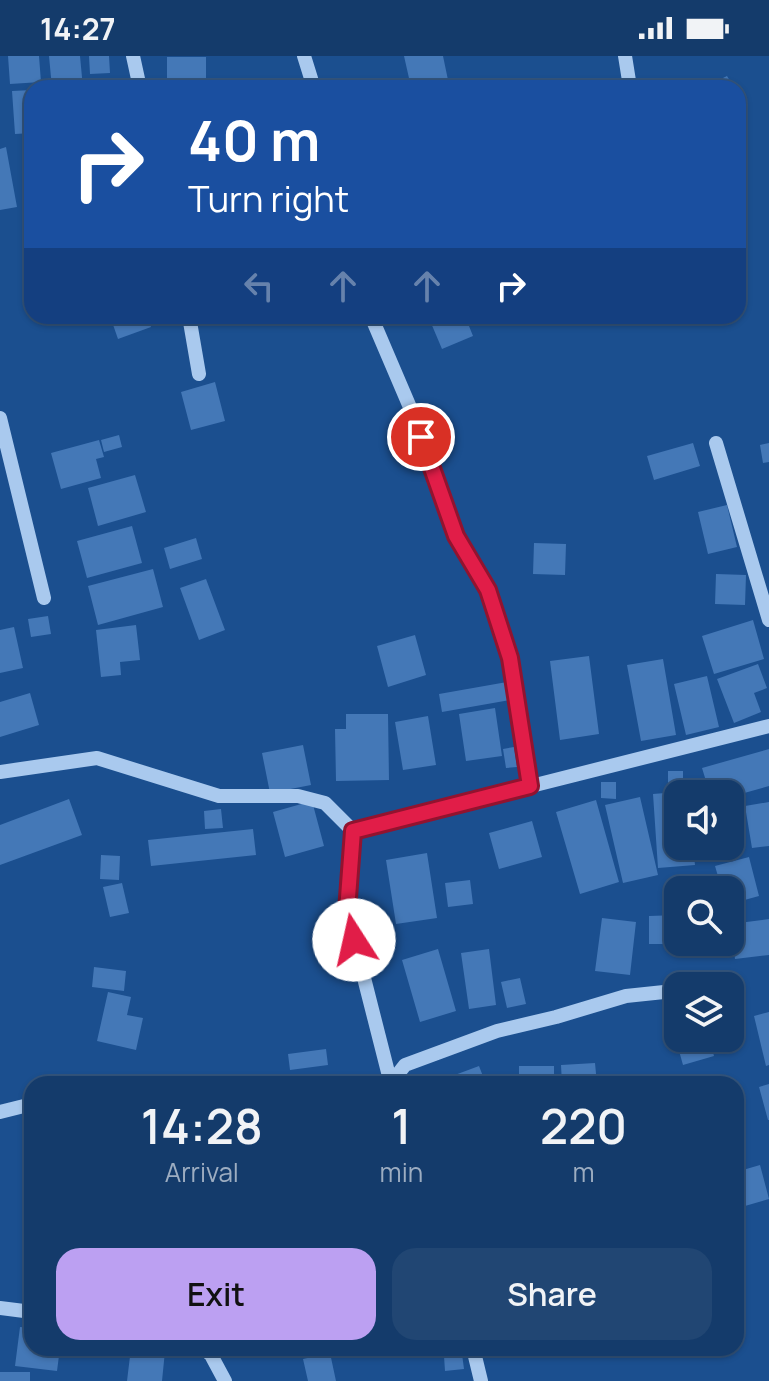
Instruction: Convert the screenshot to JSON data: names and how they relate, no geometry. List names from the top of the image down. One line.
{"page":{"status":"14:27","turn":["40 m","Turn right"],"eta":["14:28","Arrival","1","min","220","m"],"buttons":["Exit","Share"]}}
